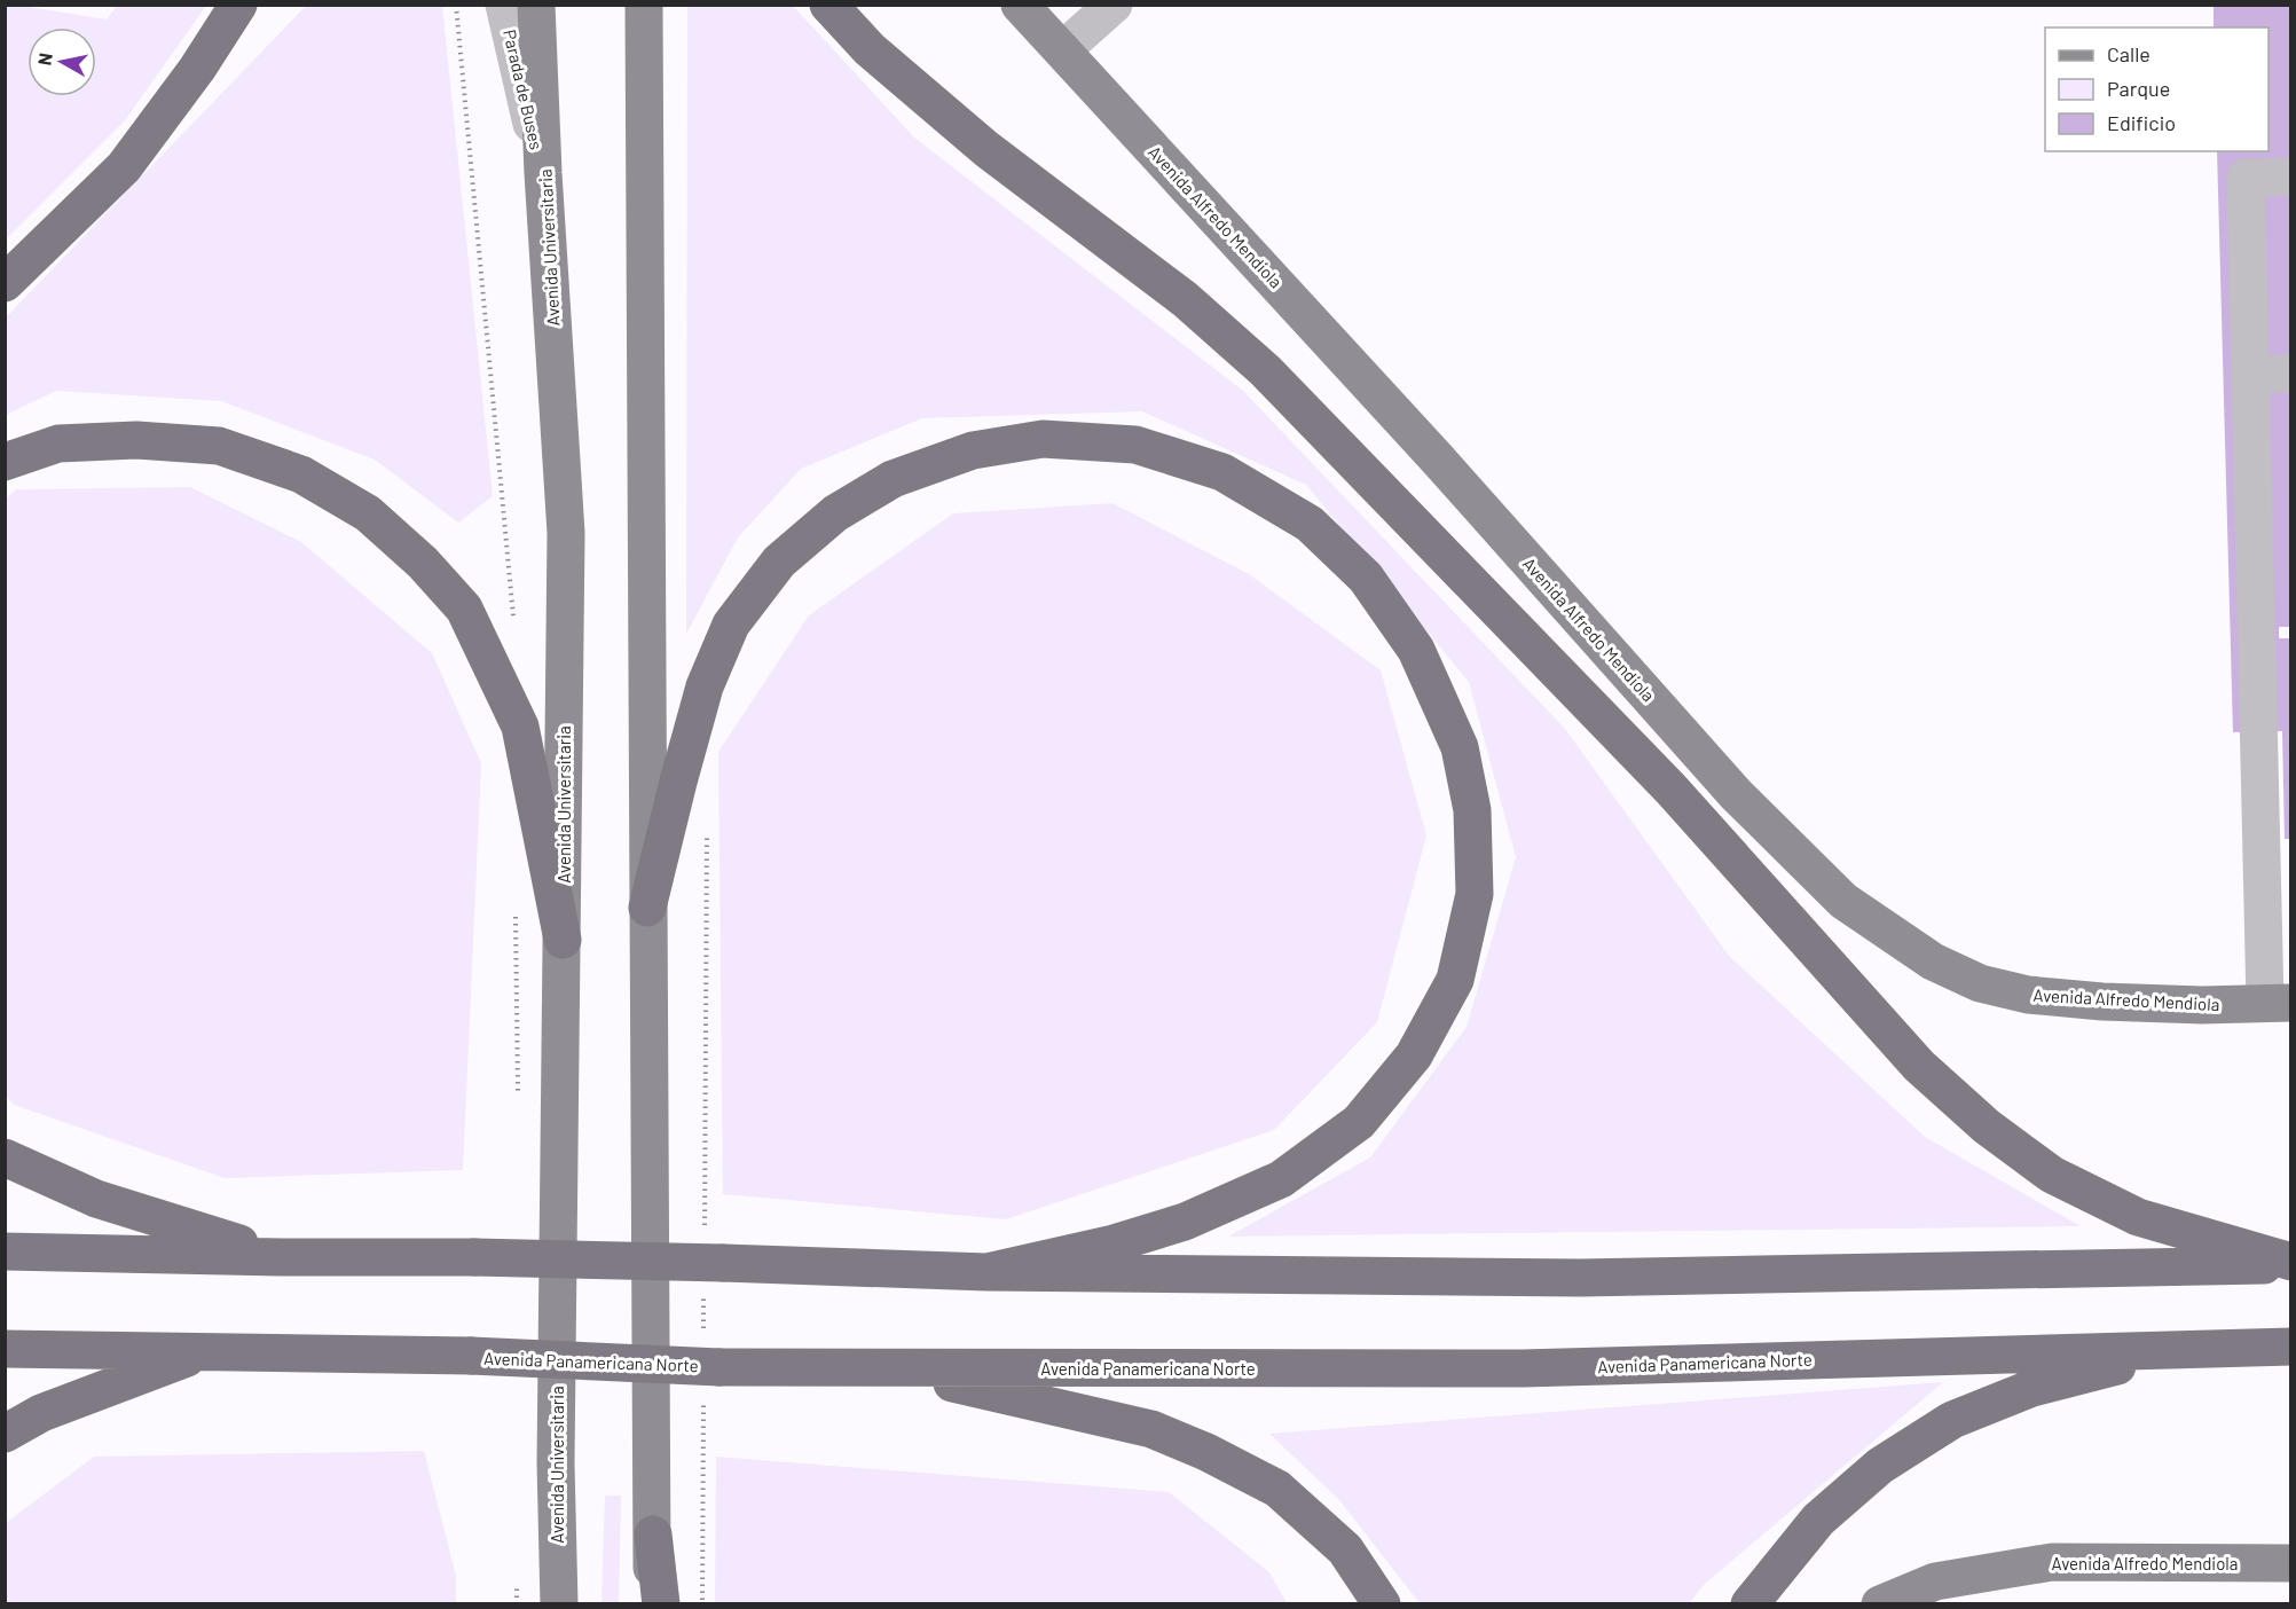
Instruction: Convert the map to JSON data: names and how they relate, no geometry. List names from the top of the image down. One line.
{"streets":{"highway":["Avenida Panamericana Norte"],"main road":["Avenida Alfredo Mendiola","Avenida Universitaria"],"lane":["Parada de Buses"]},"crossings":[["Parada de Buses","Avenida Universitaria"]],"legend":["Calle","Parque","Edificio"],"north":"left"}
